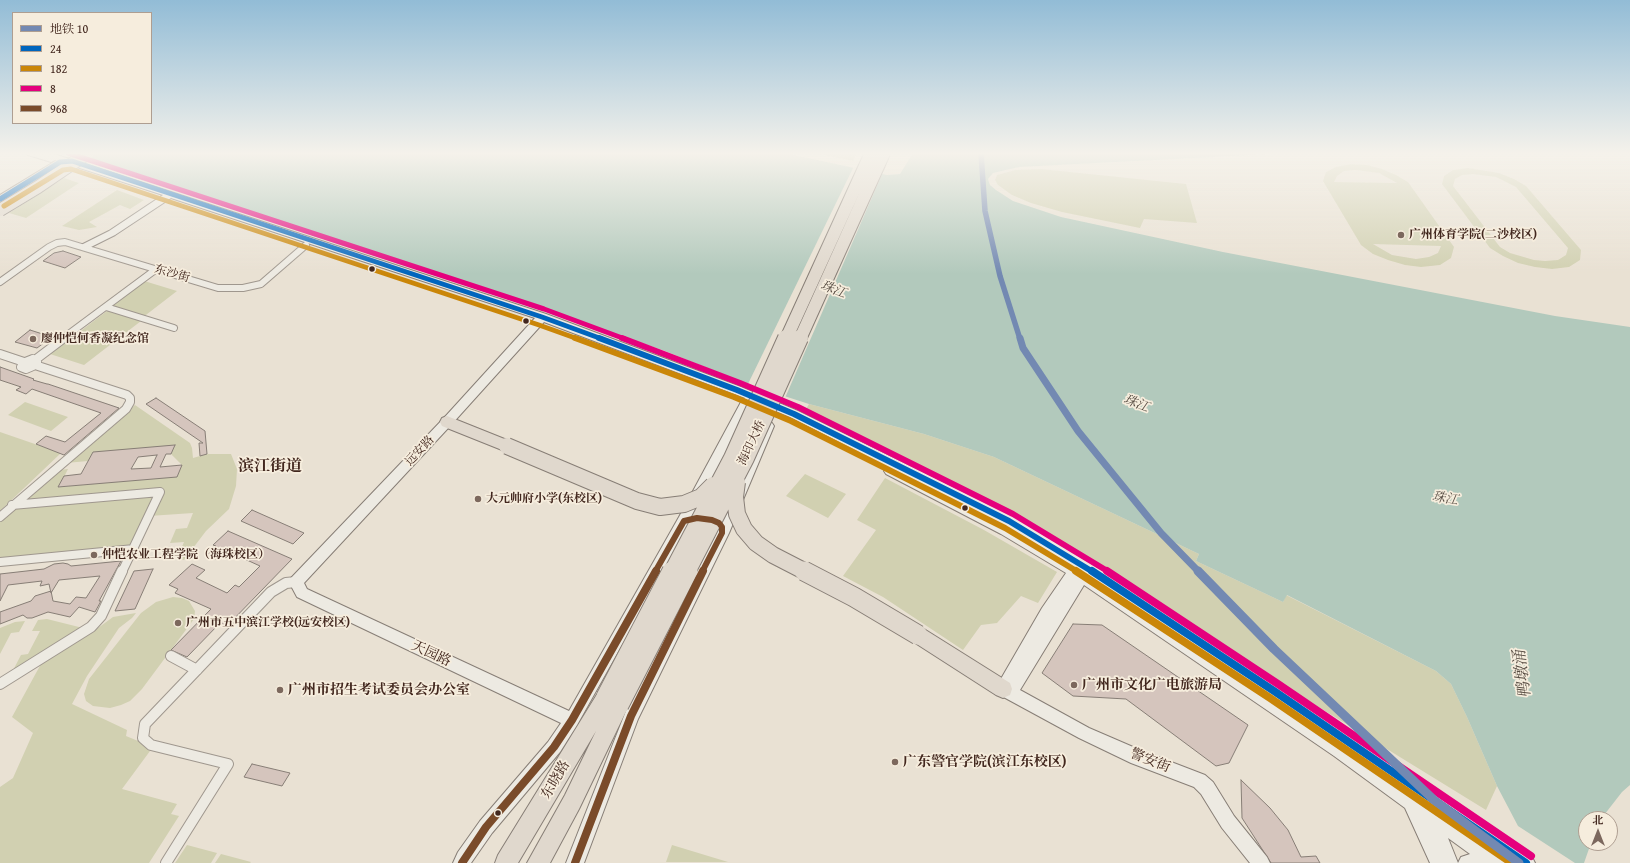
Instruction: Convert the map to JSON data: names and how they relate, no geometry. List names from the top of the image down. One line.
{"streets":{"highway":["海印大桥","东晓路"],"main road":["远安路","天园路","警安街"],"street":["东沙街"]},"crossings":[["海印大桥","东晓路"],["远安路","天园路"]],"districts":["滨江街道"],"water":["珠江","鸭墩涌"],"places":["广州体育学院(二沙校区)","廖仲恺何香凝纪念馆","大元帅府小学(东校区)","仲恺农业工程学院（海珠校区）","广州市五中滨江学校(远安校区)","广州市文化广电旅游局","广州市招生考试委员会办公室","广东警官学院(滨江东校区)"],"lines":["metro line 10","transit line 24","transit line 182","transit line 8","transit line 968"],"legend":["地铁 10","24","182","8","968"],"north":"top"}
